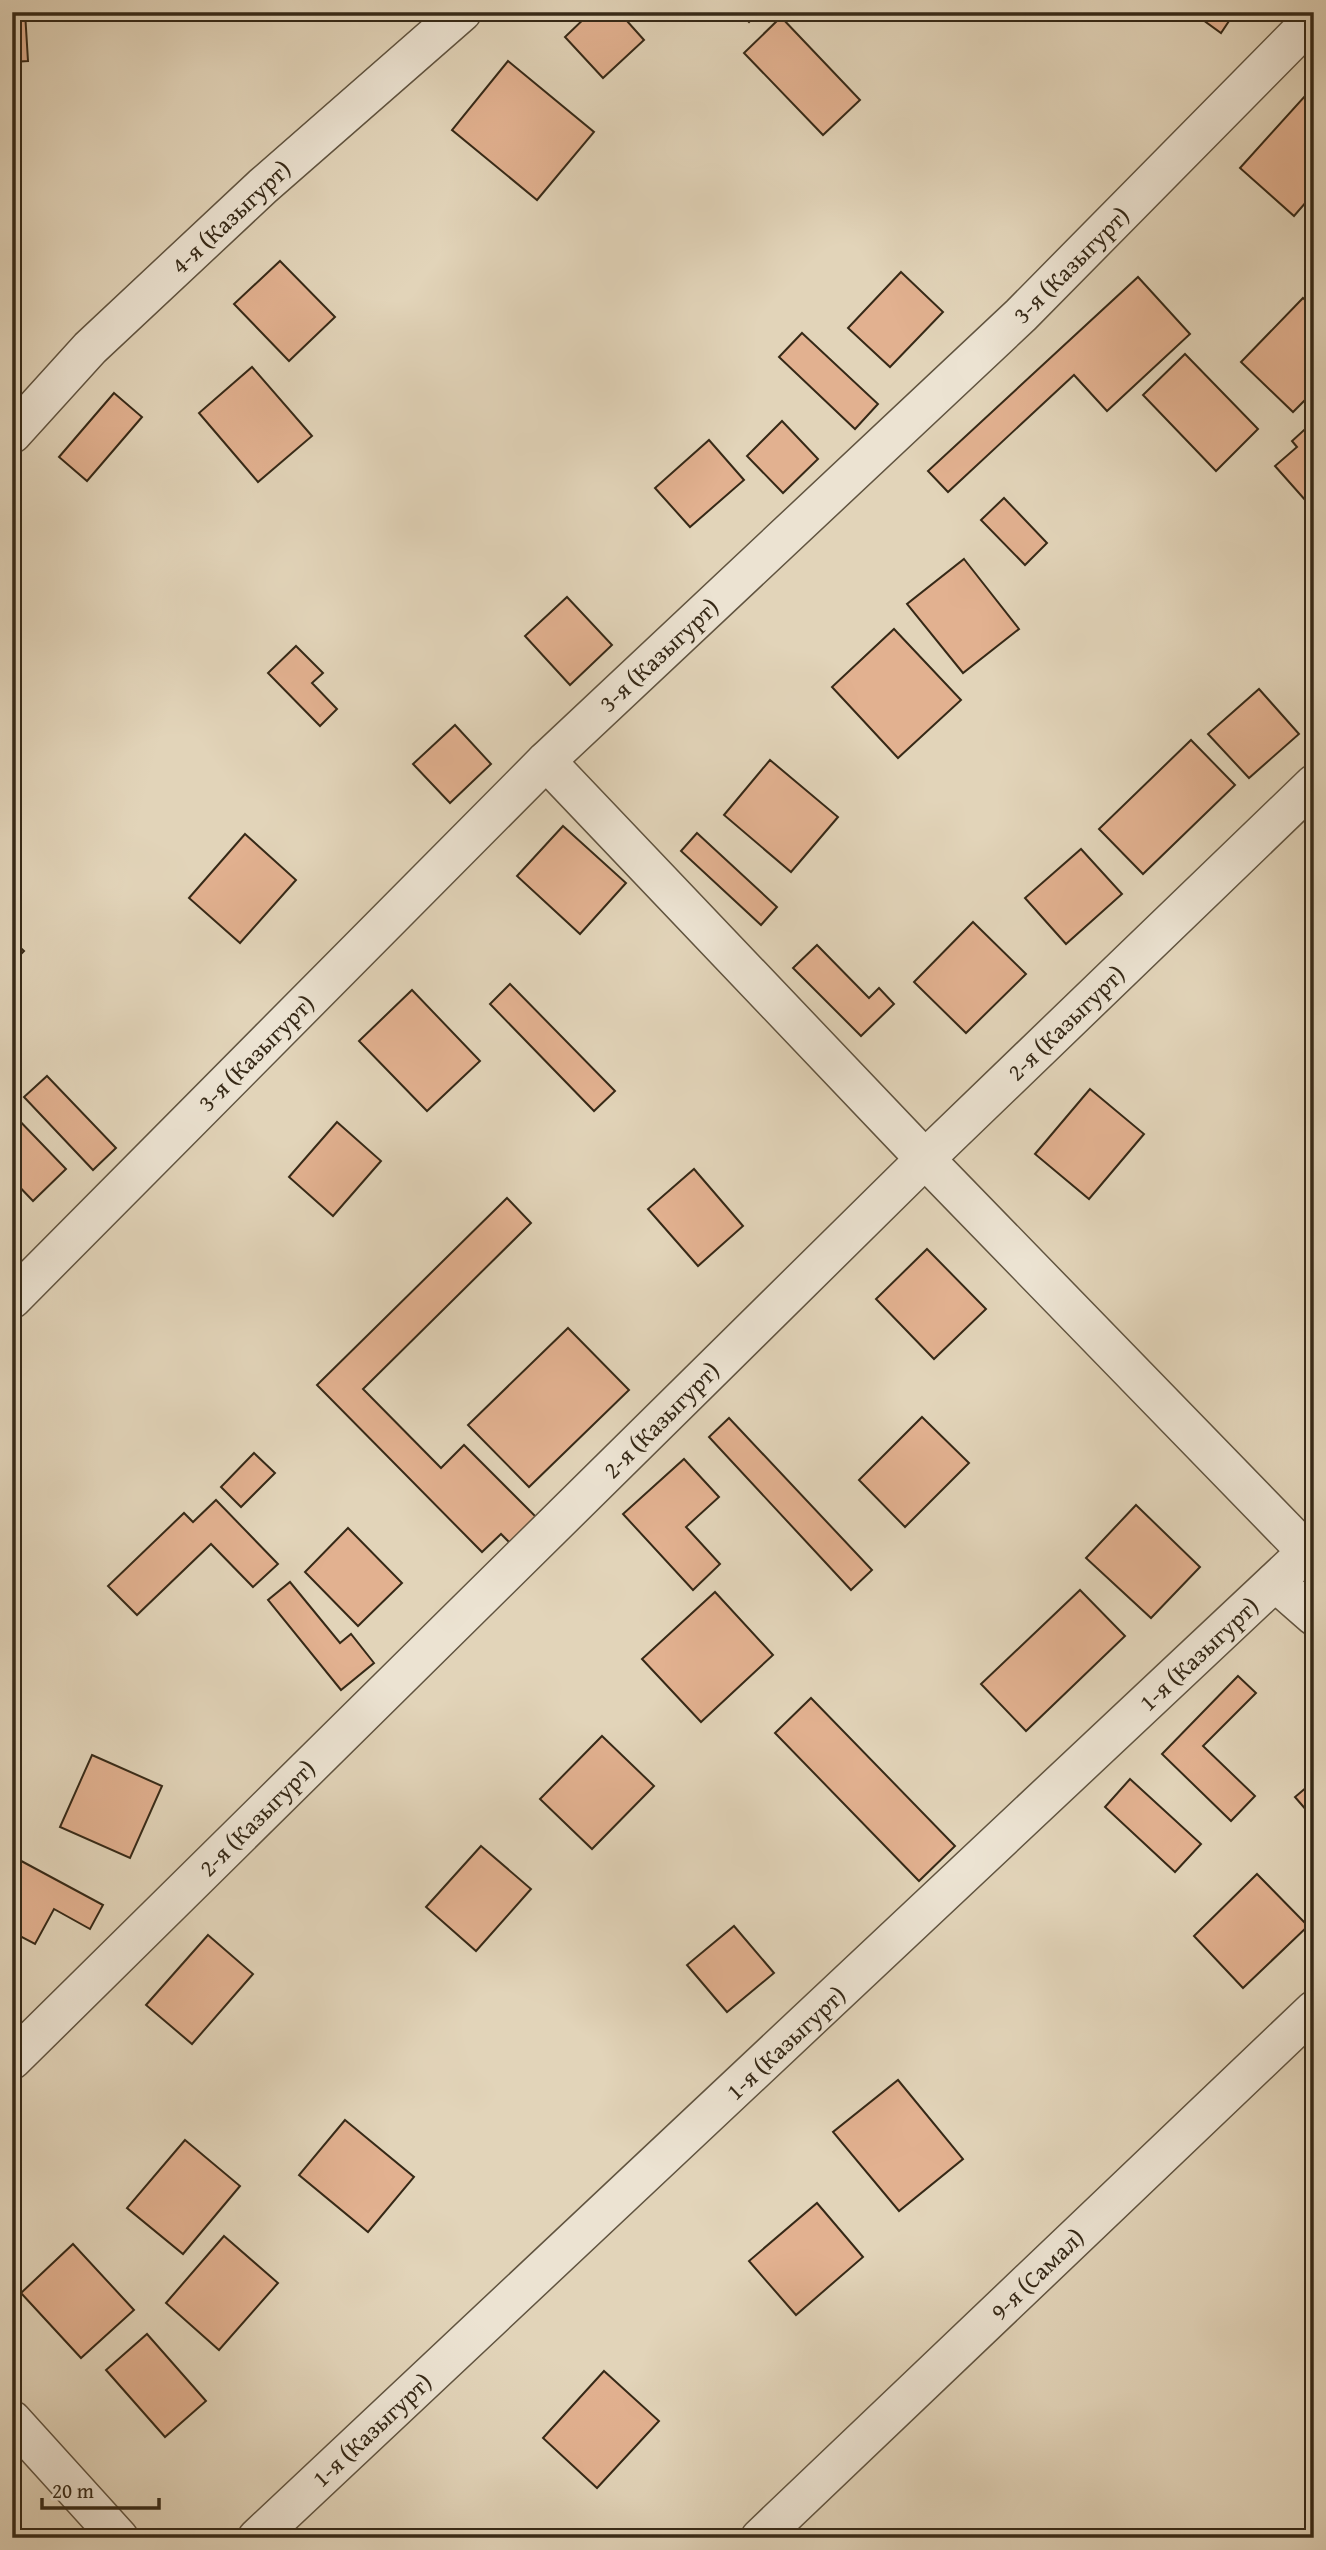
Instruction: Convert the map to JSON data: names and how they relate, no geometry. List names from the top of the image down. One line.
{"streets":{"street":["4-я (Казыгурт)","3-я (Казыгурт)","2-я (Казыгурт)","1-я (Казыгурт)","9-я (Самал)"]},"scale_bar":"20 m"}
